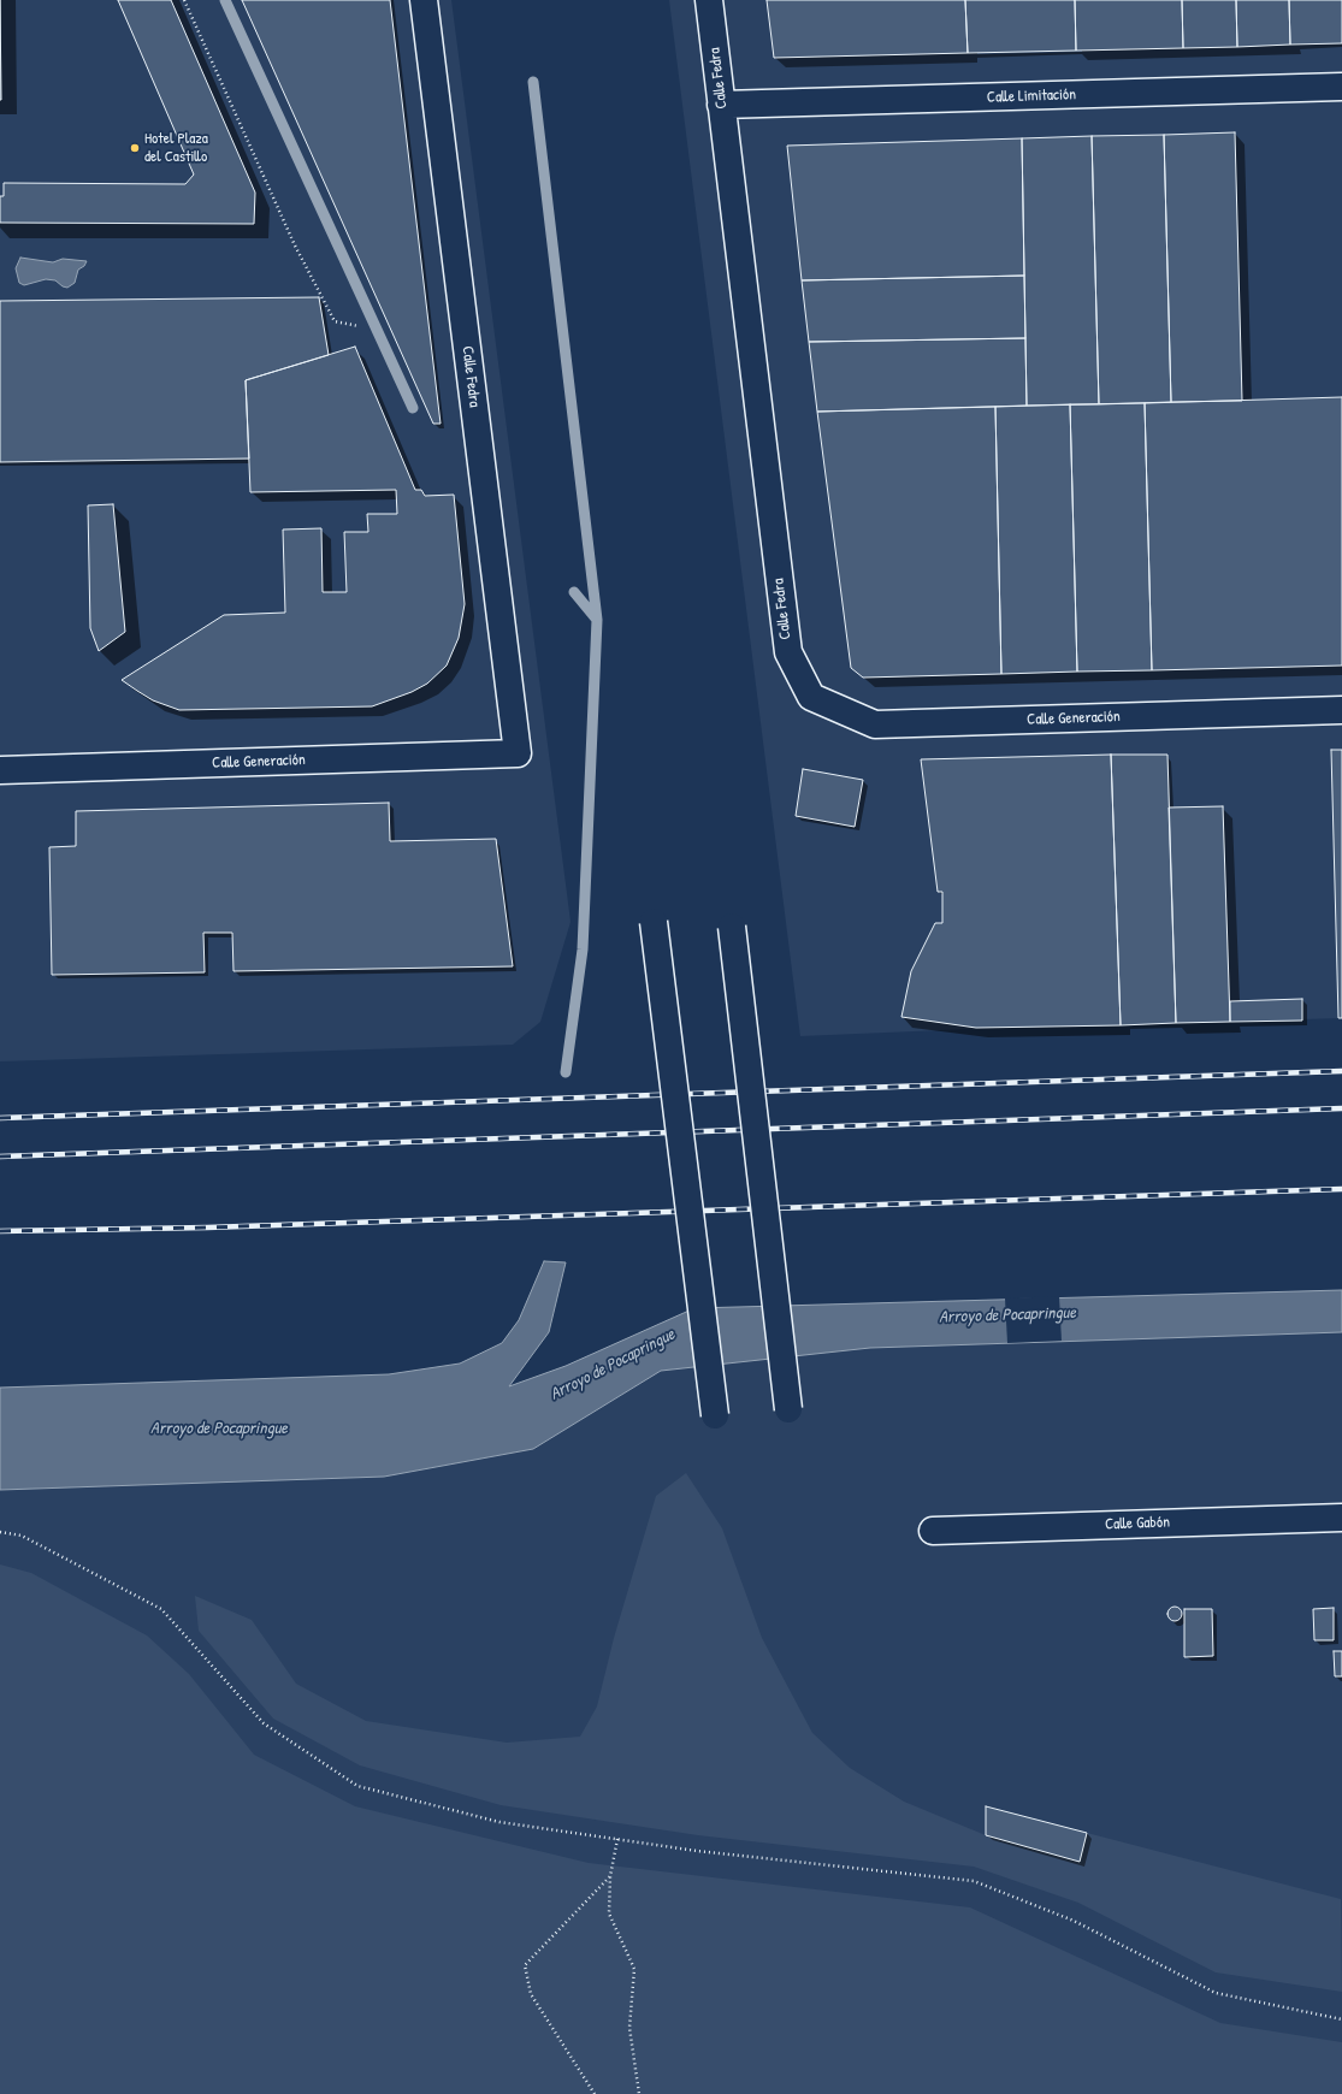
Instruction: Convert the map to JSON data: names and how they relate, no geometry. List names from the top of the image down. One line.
{"streets":{"street":["Calle Fedra","Calle Limitación","Calle Generación","Calle Gabón"]},"crossings":[["Calle Fedra","Calle Limitación"],["Calle Fedra","Calle Generación"]],"water":["Arroyo de Pocapringue"],"places":["Hotel Plaza del Castillo"]}
